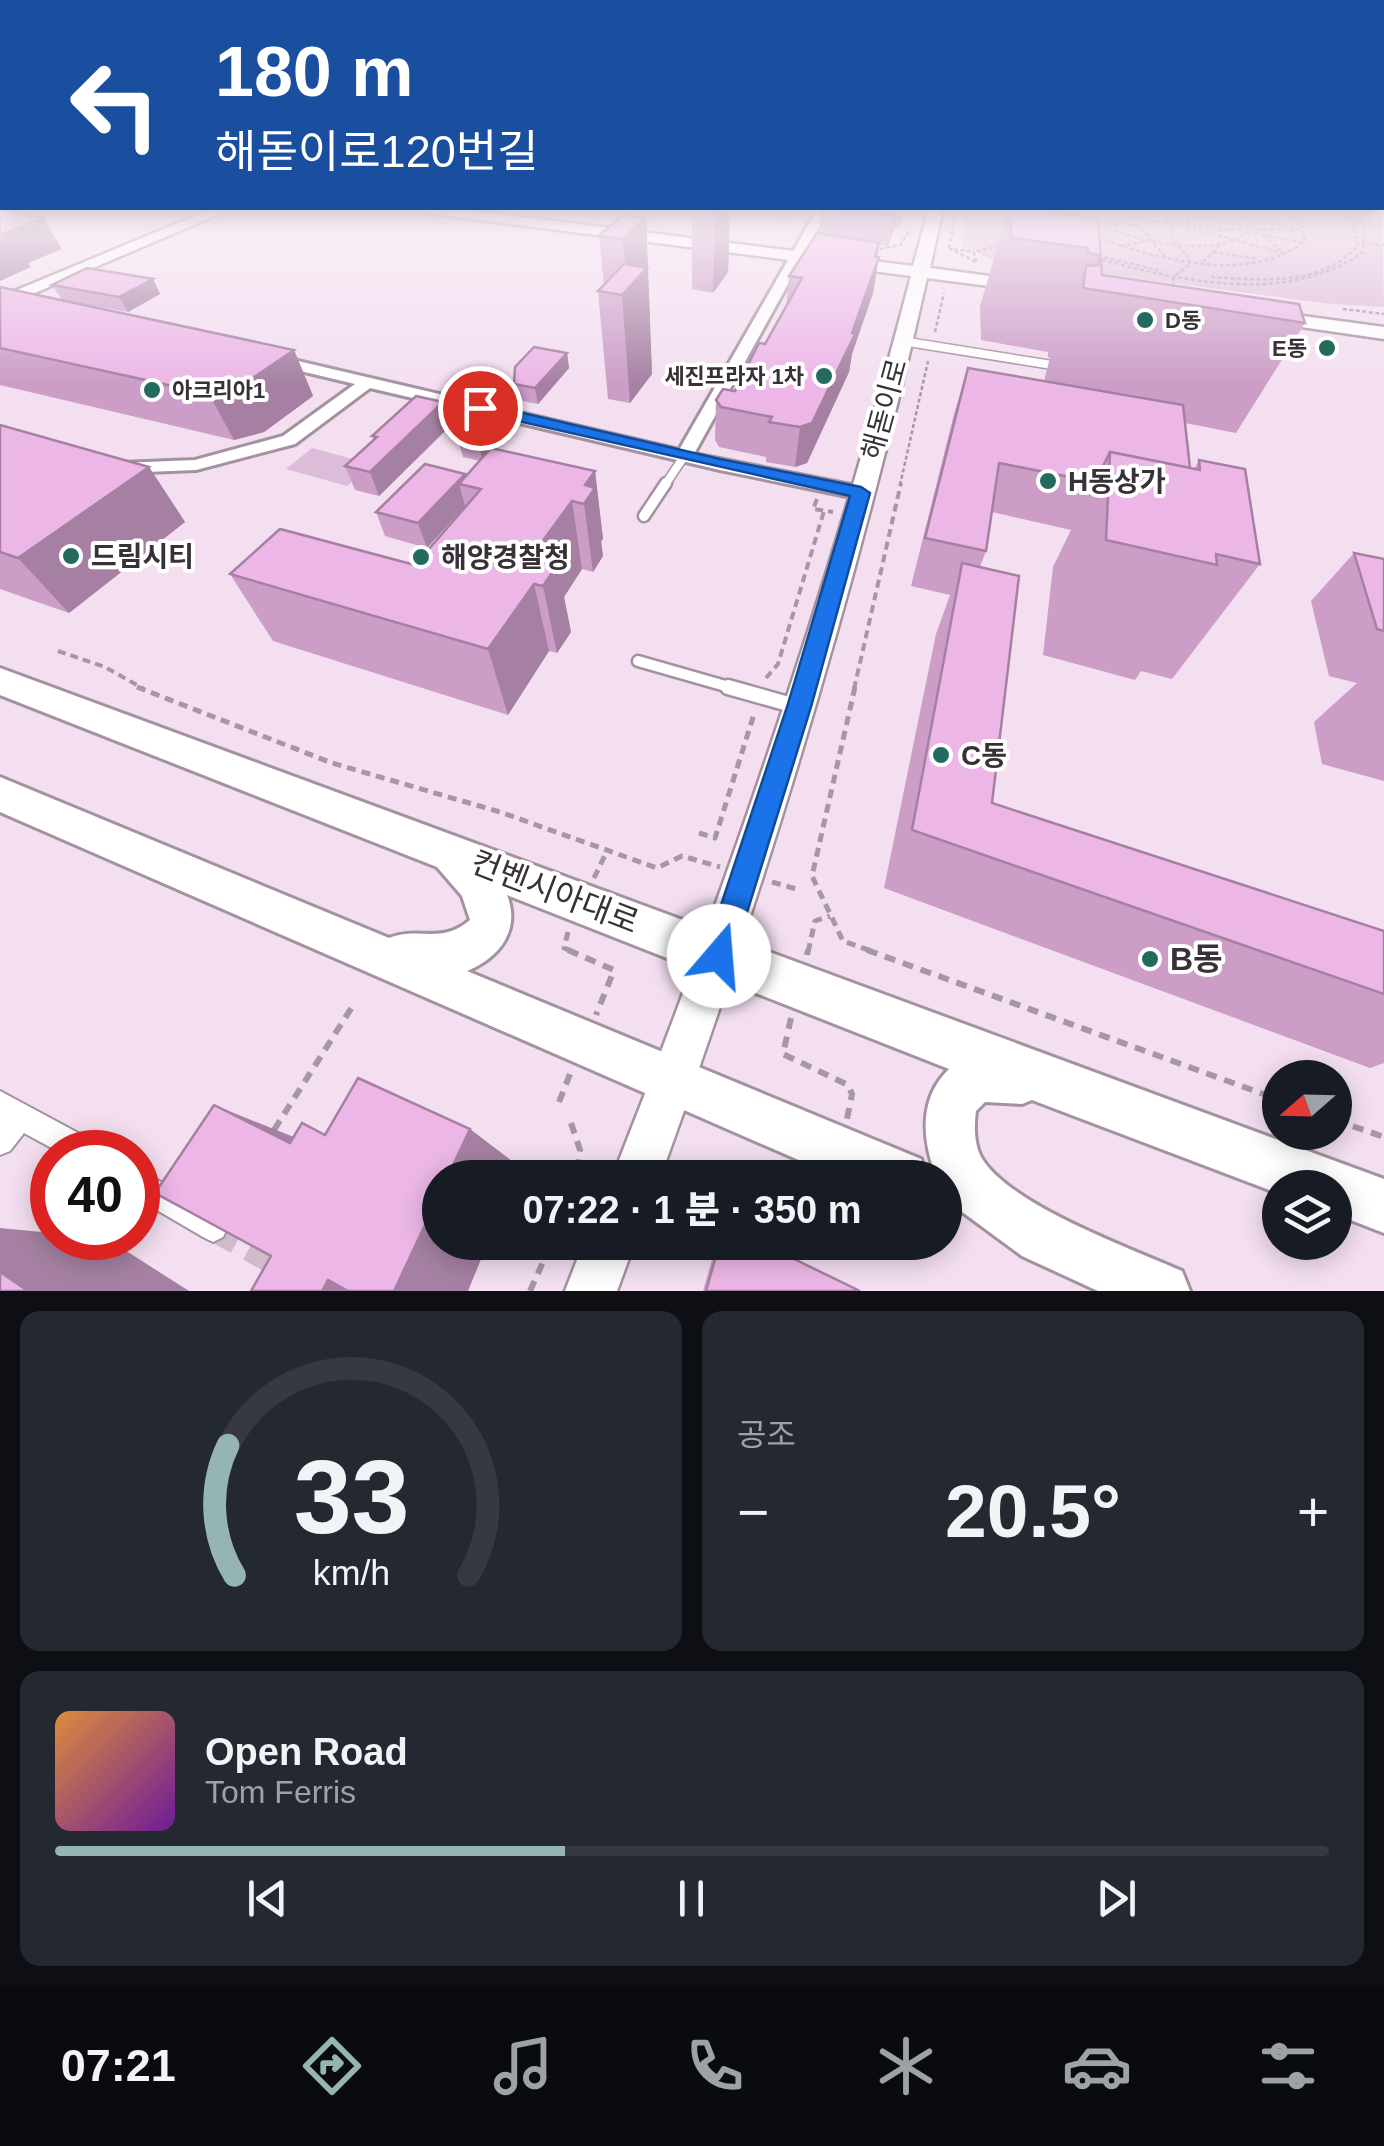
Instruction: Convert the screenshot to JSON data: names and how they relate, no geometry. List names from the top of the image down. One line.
{"streets":{"main road":["컨벤시아대로"],"street":["해돋이로"]},"crossings":[["해돋이로","컨벤시아대로"]],"places":["D동","E동","세진프라자 1차","아크리아1","H동상가","드림시티","해양경찰청","C동","B동"],"north":"left","page":{"turn":["180 m","해돋이로120번길"],"limit":"40","trip":"07:22 · 1 분 · 350 m","tile":"공조","heat":["−","20.5°","+"],"song":["Open Road","Tom Ferris"],"tabs":"07:21","gauge":["33","km/h"]}}
